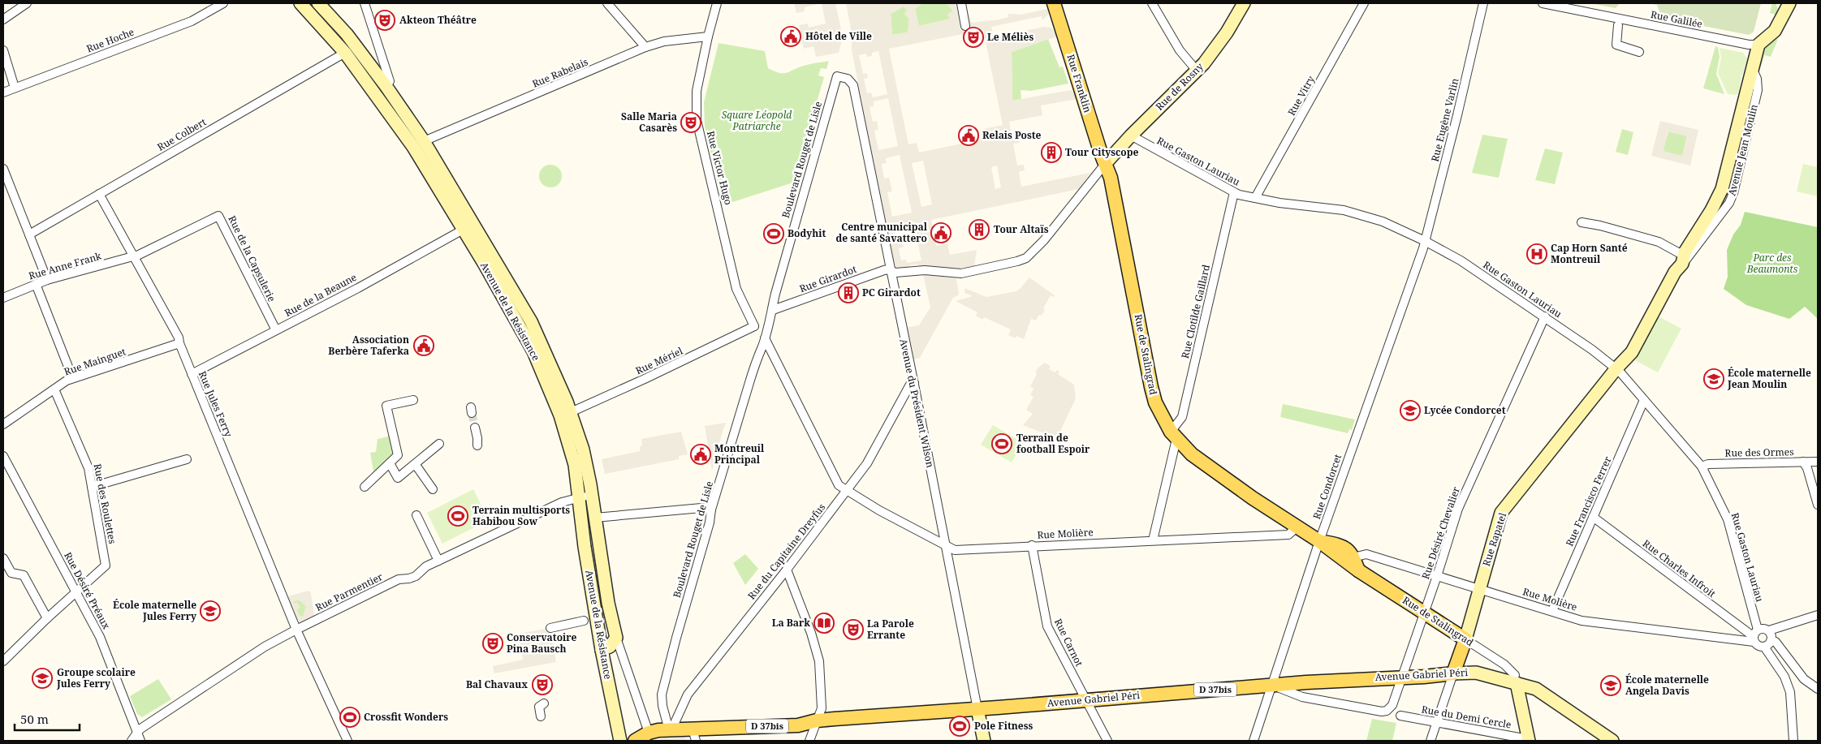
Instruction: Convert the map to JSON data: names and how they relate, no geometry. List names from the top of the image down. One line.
{"streets":{"main road":["Rue Franklin","Rue de Rosny","Avenue Jean Moulin","Avenue de la Résistance","Rue de Stalingrad","Avenue du Président Wilson","Rue Rapatel","Avenue Gabriel Péri","D 37bis"],"street":["Rue Galilée","Rue Hoche","Rue Rabelais","Rue Vitry","Rue Eugène Varlin","Rue Colbert","Boulevard Rouget de Lisle","Rue Gaston Lauriau","Rue Victor Hugo","Rue de la Capsulerie","Rue Anne Frank","Rue Girardot","Rue de la Beaune","Rue Clotilde Gaillard","Rue Mériel","Rue Mainguet","Rue Jules Ferry","Rue des Ormes","Rue Condorcet","Rue Francisco Ferrer","Rue des Roulettes","Rue Désiré Chevalier","Rue Molière","Rue du Capitaine Dreyfus","Rue Charles Infroit","Rue Désiré Préaux","Rue Parmentier","Rue Carnot","Rue du Demi Cercle"]},"crossings":[["Rue Galilée","Avenue Jean Moulin"],["Rue Rabelais","Rue Victor Hugo"],["Rue Rabelais","Avenue de la Résistance"],["Rue Franklin","Rue de Rosny"],["Rue Franklin","Rue de Stalingrad"],["Rue de Rosny","Rue Gaston Lauriau"],["Rue de Rosny","Rue de Stalingrad"],["Rue Vitry","Rue Gaston Lauriau"],["Rue Eugène Varlin","Rue Gaston Lauriau"],["Rue Eugène Varlin","Rue Condorcet"],["Rue Colbert","Avenue de la Résistance"],["Rue Colbert","Rue Jules Ferry"],["Avenue Jean Moulin","Rue Gaston Lauriau"],["Avenue Jean Moulin","Rue Rapatel"],["Boulevard Rouget de Lisle","Rue Victor Hugo"],["Boulevard Rouget de Lisle","Rue Girardot"],["Boulevard Rouget de Lisle","Rue Mériel"],["Boulevard Rouget de Lisle","Avenue du Président Wilson"],["Boulevard Rouget de Lisle","Rue du Capitaine Dreyfus"],["Boulevard Rouget de Lisle","Avenue Gabriel Péri"],["Rue Gaston Lauriau","Rue Clotilde Gaillard"],["Rue Gaston Lauriau","Rue des Ormes"],["Rue Gaston Lauriau","Rue Condorcet"],["Rue Gaston Lauriau","Rue Francisco Ferrer"],["Rue Gaston Lauriau","Rue Désiré Chevalier"],["Rue Gaston Lauriau","Rue Molière"],["Rue Gaston Lauriau","Rue Rapatel"],["Rue Gaston Lauriau","Rue Charles Infroit"],["Rue Victor Hugo","Rue Mériel"],["Rue de la Capsulerie","Rue Anne Frank"],["Rue de la Capsulerie","Rue de la Beaune"],["Rue de la Capsulerie","Rue Jules Ferry"],["Rue Anne Frank","Rue Jules Ferry"],["Rue Girardot","Avenue du Président Wilson"],["Rue de la Beaune","Rue Jules Ferry"],["Avenue de la Résistance","Rue Mériel"],["Avenue de la Résistance","Rue Parmentier"],["Avenue de la Résistance","Avenue Gabriel Péri"],["Rue Clotilde Gaillard","Rue de Stalingrad"],["Rue Clotilde Gaillard","Rue Molière"],["Rue de Stalingrad","Rue Condorcet"],["Rue de Stalingrad","Rue Désiré Chevalier"],["Rue de Stalingrad","Rue Molière"],["Rue de Stalingrad","Rue Rapatel"],["Rue de Stalingrad","Avenue Gabriel Péri"],["Rue Mainguet","Rue Jules Ferry"],["Rue Mainguet","Rue des Roulettes"],["Avenue du Président Wilson","Rue Molière"],["Avenue du Président Wilson","Rue du Capitaine Dreyfus"],["Avenue du Président Wilson","Avenue Gabriel Péri"],["Rue Jules Ferry","Rue Parmentier"],["Rue Condorcet","Rue Désiré Chevalier"],["Rue Condorcet","Avenue Gabriel Péri"],["Rue Francisco Ferrer","Rue Molière"],["Rue Francisco Ferrer","Rue Charles Infroit"],["Rue des Roulettes","Rue Désiré Préaux"],["Rue Désiré Chevalier","Rue Molière"],["Rue Désiré Chevalier","Avenue Gabriel Péri"],["Rue Molière","Rue Rapatel"],["Rue Molière","Rue du Capitaine Dreyfus"],["Rue Molière","Rue Charles Infroit"],["Rue Molière","Rue Carnot"],["Rue Rapatel","Avenue Gabriel Péri"],["Rue Rapatel","Rue du Demi Cercle"],["Rue du Capitaine Dreyfus","Avenue Gabriel Péri"],["Rue Désiré Préaux","Rue Parmentier"],["Rue Carnot","Avenue Gabriel Péri"]],"parks":["Square Léopold Patriarche","Parc des Beaumonts"],"places":{"theatre":["Akteon Théâtre","Le Méliès","Salle Maria Casarès","La Parole Errante","Conservatoire Pina Bausch","Bal Chavaux"],"public building":["Hôtel de Ville","Relais Poste","Centre municipal de santé Savattero","Association Berbère Taferka","Montreuil Principal"],"building":["Tour Cityscope","Tour Altaïs","PC Girardot"],"sports":["Bodyhit","Terrain de football Espoir","Terrain multisports Habibou Sow","Crossfit Wonders","Pole Fitness"],"hospital":["Cap Horn Santé Montreuil"],"school or university":["École maternelle Jean Moulin","Lycée Condorcet","École maternelle Jules Ferry","Groupe scolaire Jules Ferry","École maternelle Angela Davis"],"library":["La Bark"]},"scale_bar":"50 m"}
